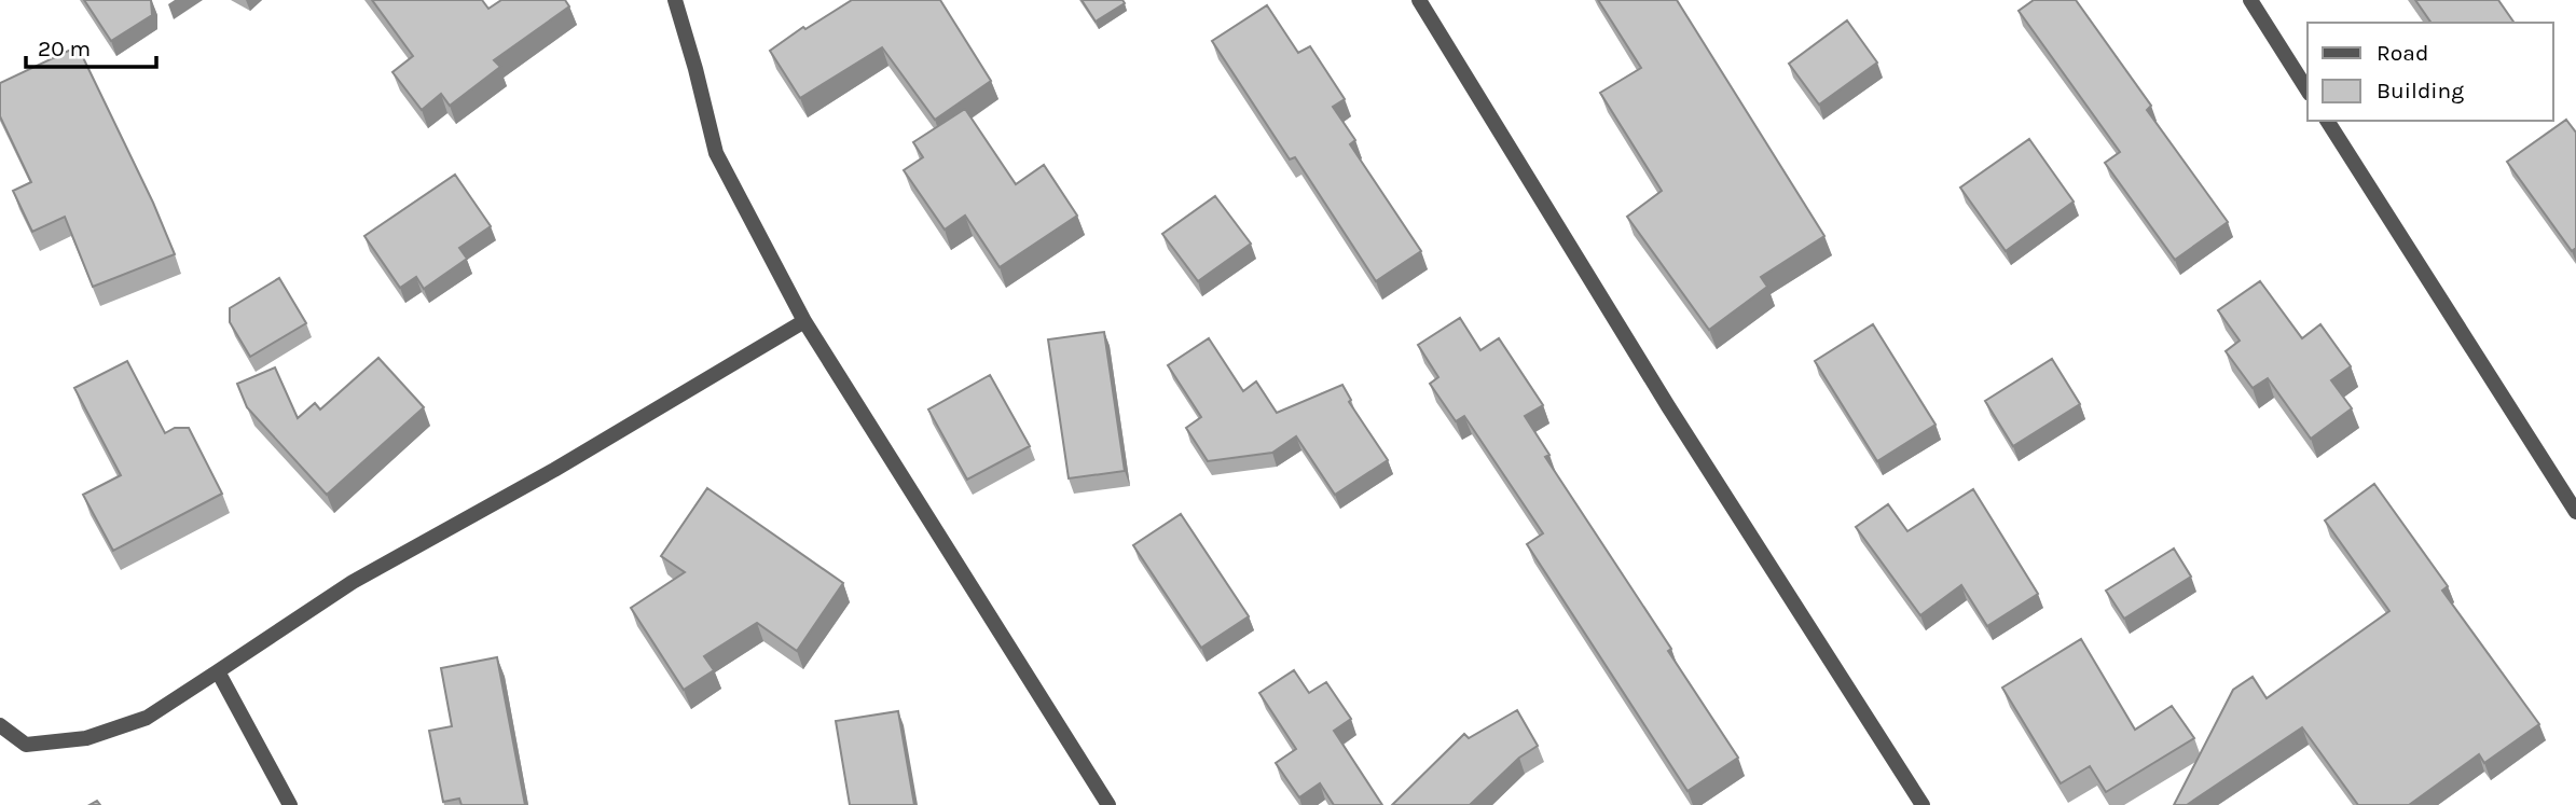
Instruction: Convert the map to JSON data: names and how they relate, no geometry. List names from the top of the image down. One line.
{"legend":["Road","Building"],"scale_bar":"20 m"}
